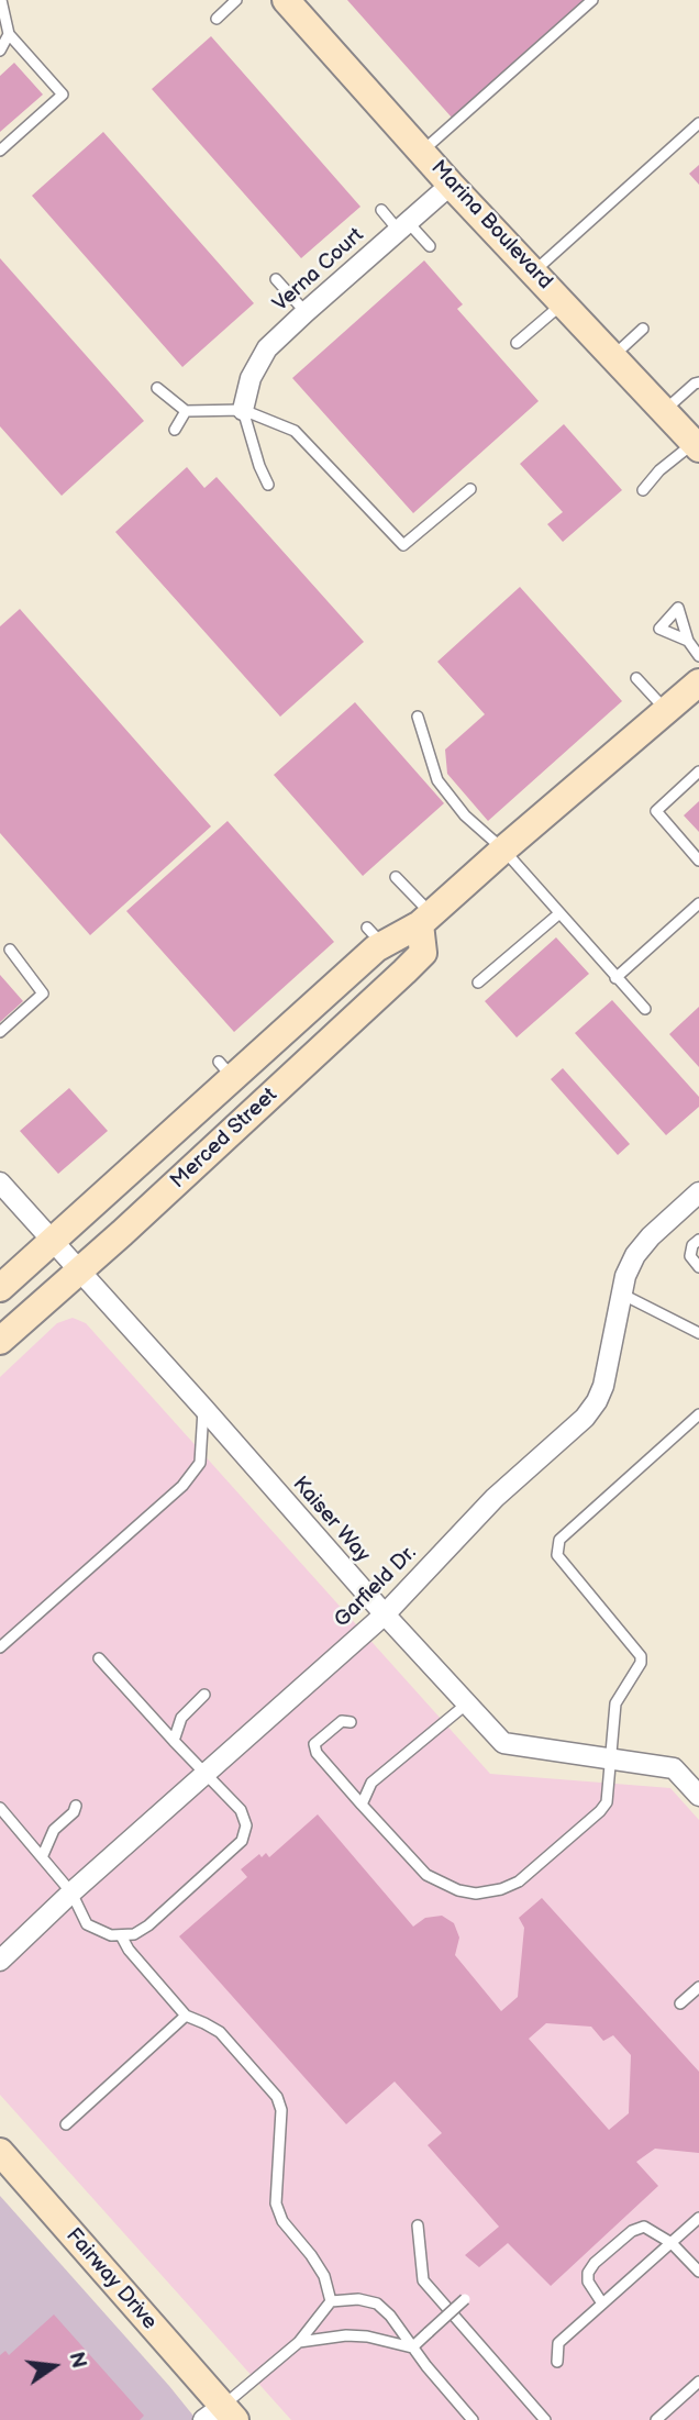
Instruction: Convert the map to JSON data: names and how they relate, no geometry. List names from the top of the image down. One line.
{"streets":{"street":["Marina Boulevard","Verna Court","Merced Street","Kaiser Way","Garfield Dr.","Fairway Drive"]},"crossings":[["Marina Boulevard","Verna Court"],["Merced Street","Kaiser Way"],["Kaiser Way","Garfield Dr."]],"north":"right"}
